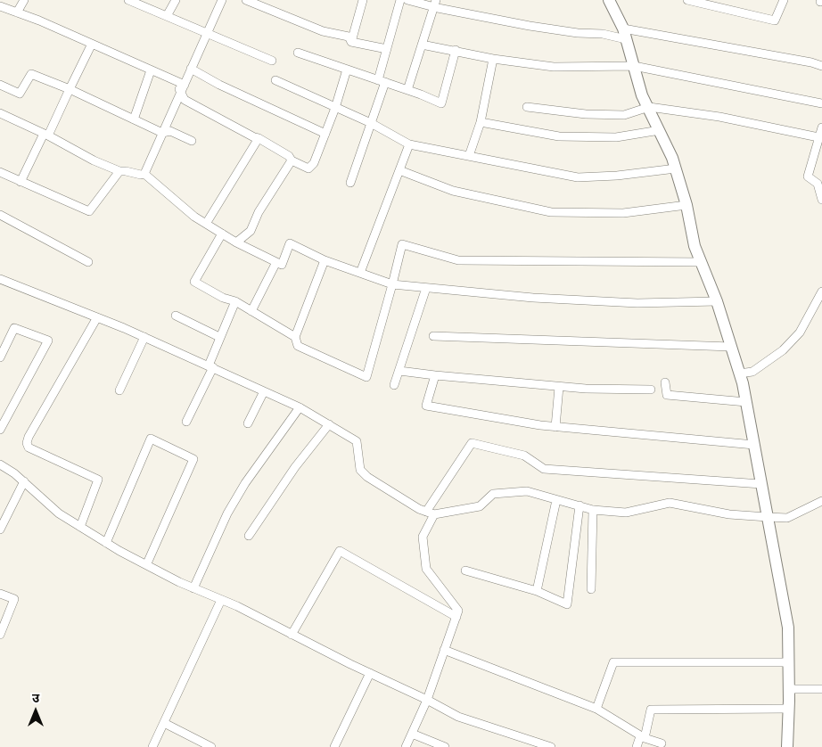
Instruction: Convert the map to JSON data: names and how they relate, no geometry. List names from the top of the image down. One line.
{"north":"top"}
